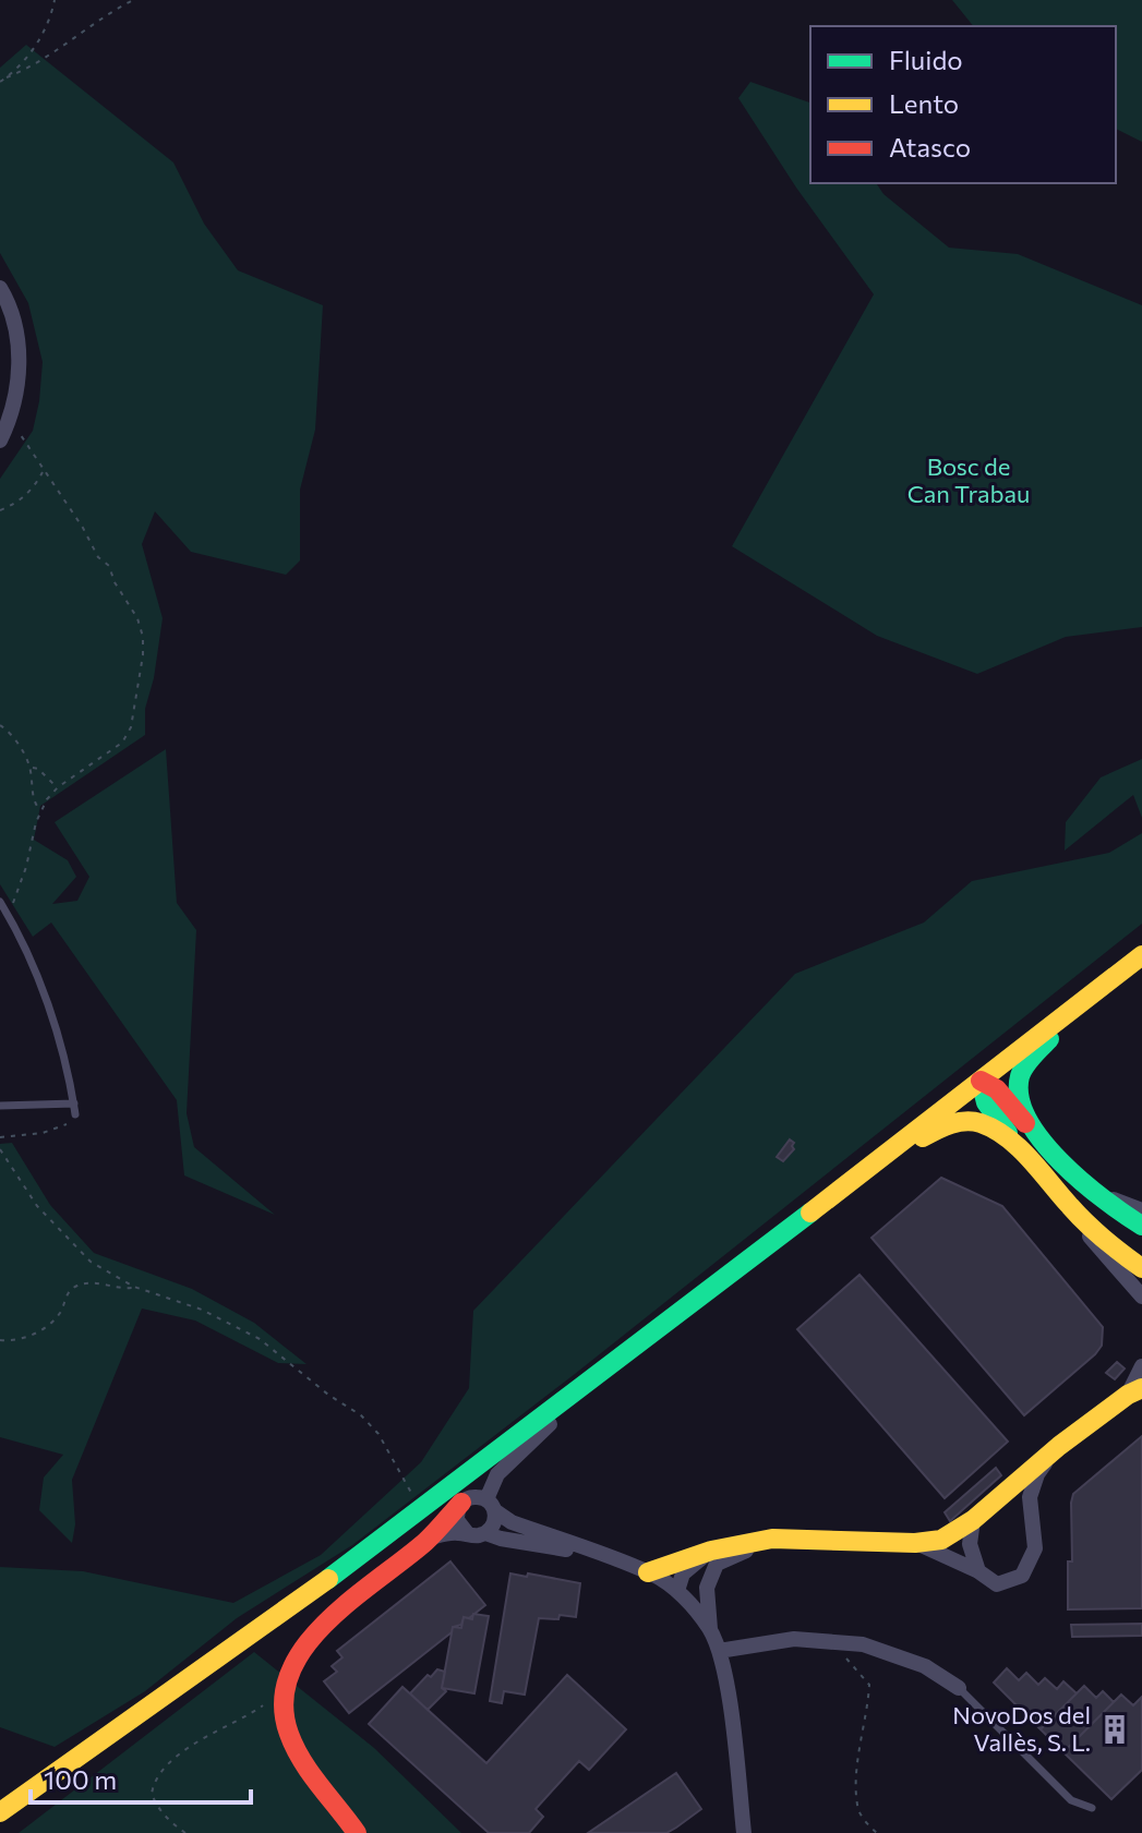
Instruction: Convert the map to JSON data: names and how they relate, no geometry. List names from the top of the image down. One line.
{"parks":["Bosc de Can Trabau"],"places":{"building":["NovoDos del Vallès, S. L."]},"legend":["Fluido","Lento","Atasco"],"scale_bar":"100 m"}
